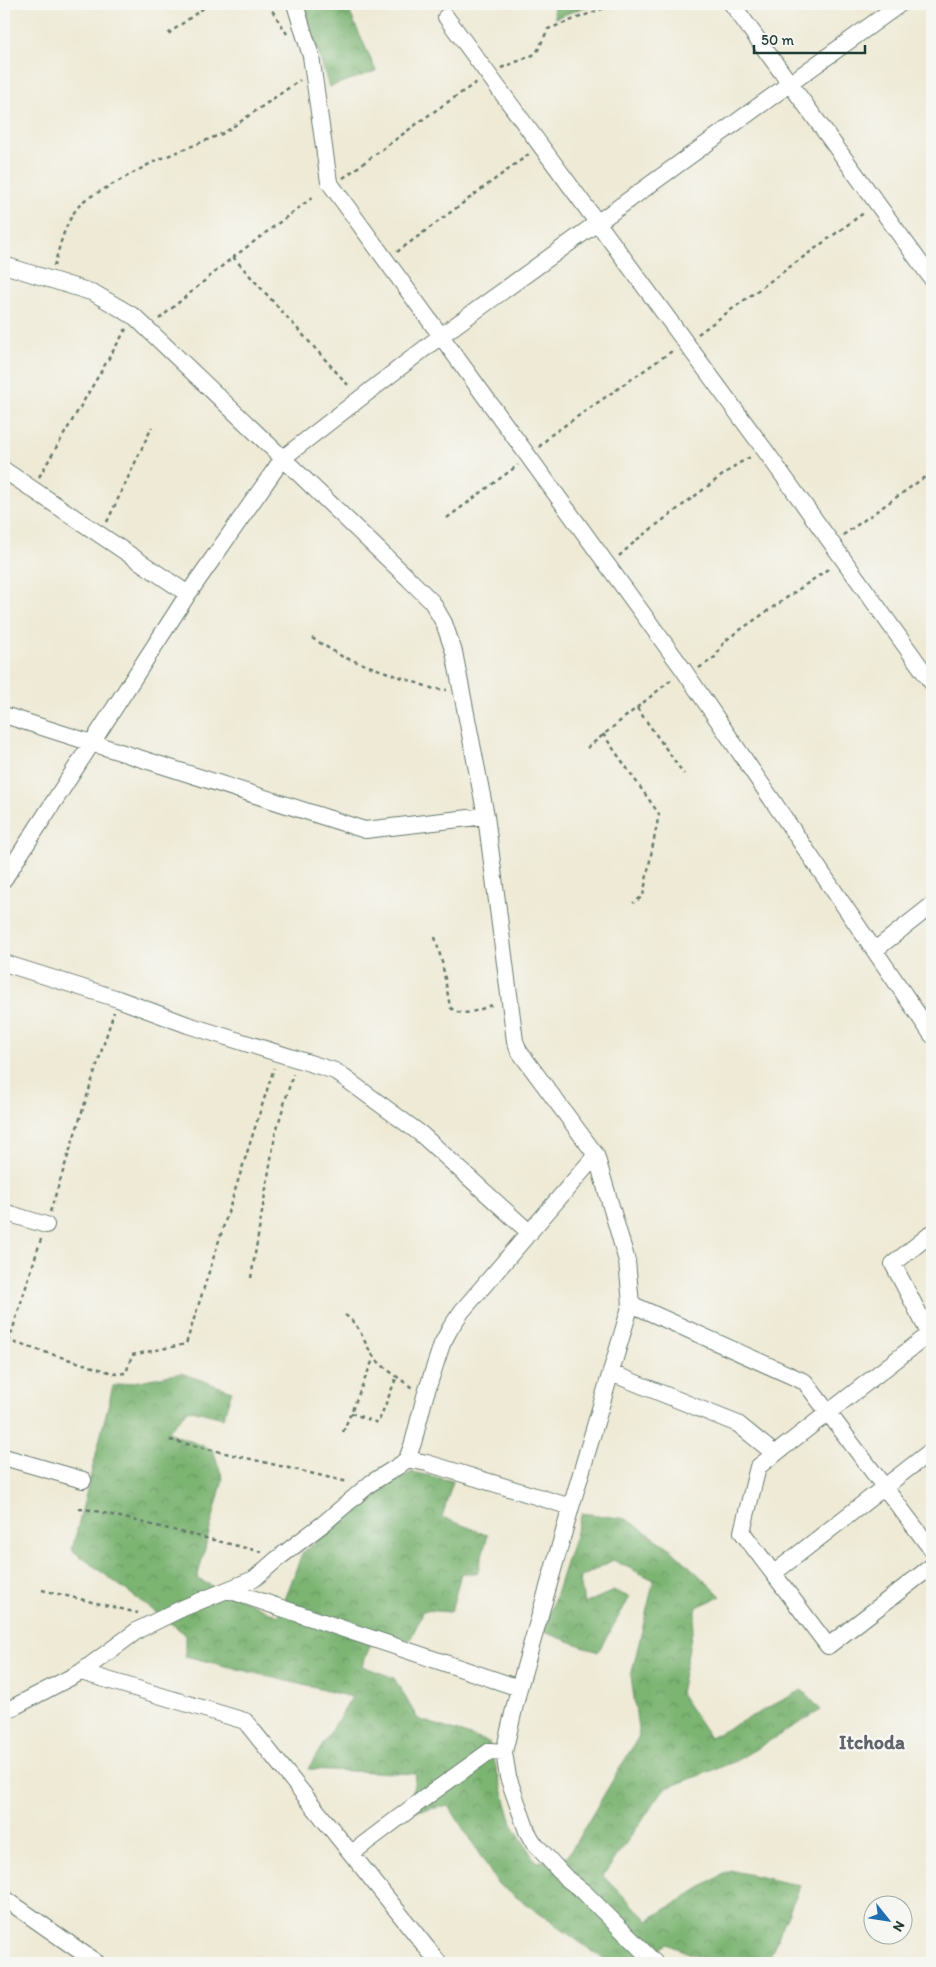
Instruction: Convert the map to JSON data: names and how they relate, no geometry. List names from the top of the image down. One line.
{"districts":["Itchoda"],"scale_bar":"50 m","north":"bottom right"}
